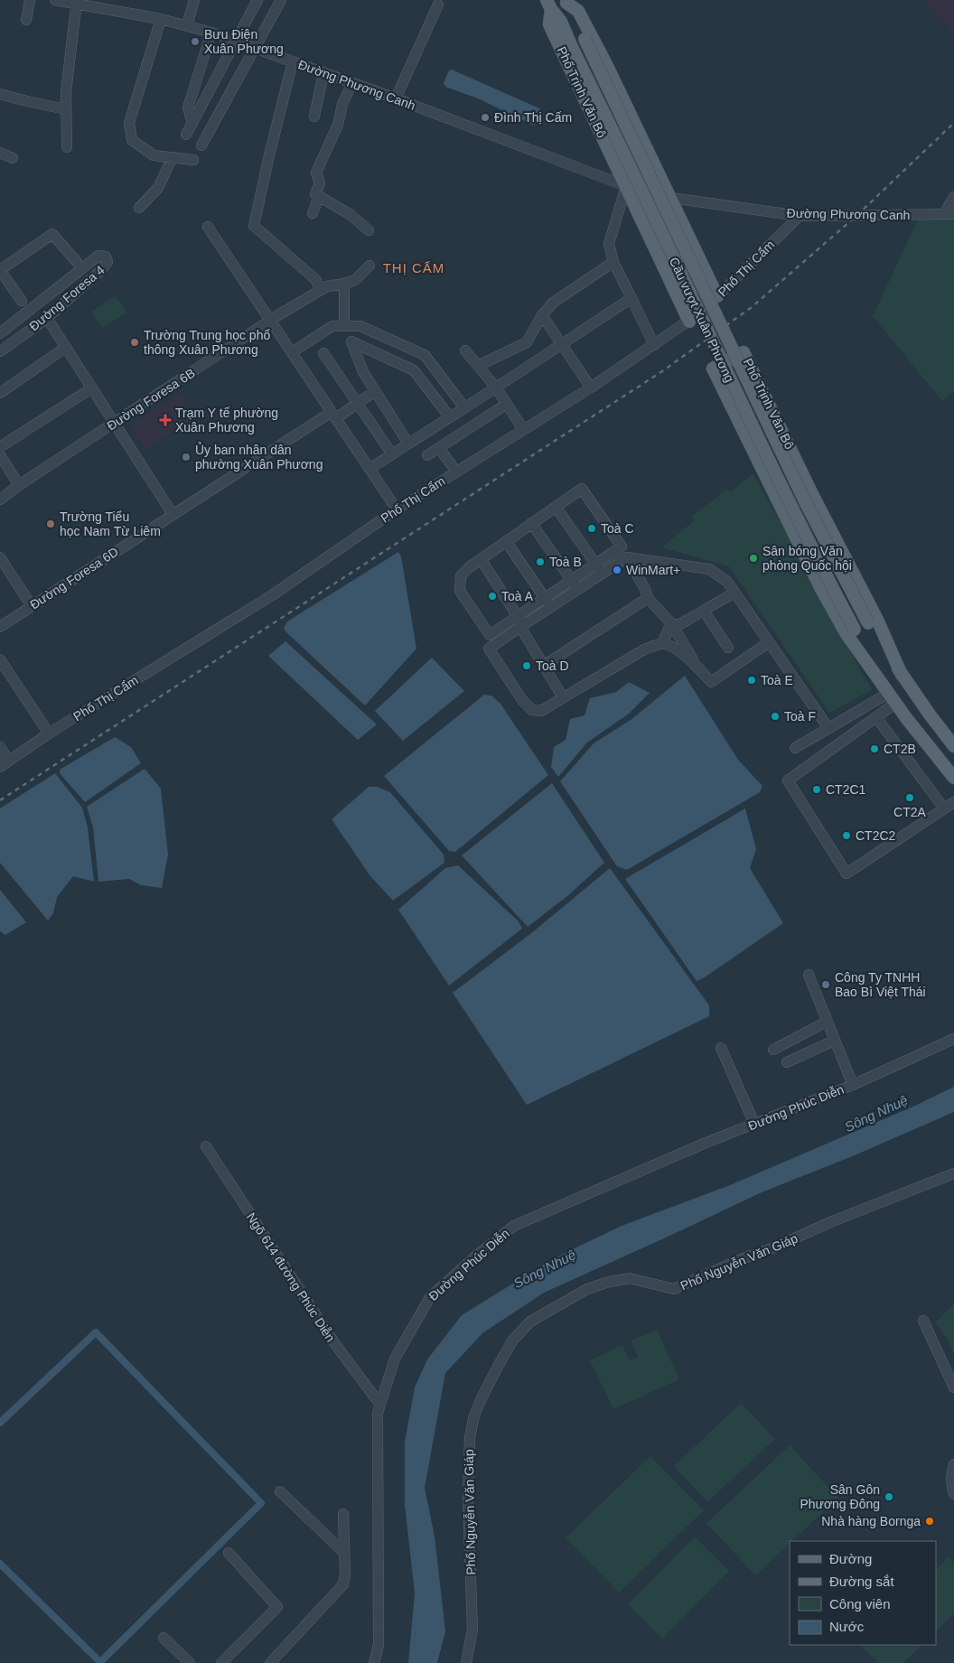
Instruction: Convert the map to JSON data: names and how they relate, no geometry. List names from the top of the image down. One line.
{"streets":{"main road":["Phố Trịnh Văn Bô","Cầu vượt Xuân Phương"],"street":["Đường Phương Canh","Phố Thị Cẩm","Đường Foresa 4","Đường Foresa 6B","Đường Foresa 6D","Đường Phúc Diễn","Phố Nguyễn Văn Giáp","Ngõ 614 đường Phúc Diễn"]},"crossings":[["Đường Phương Canh","Phố Trịnh Văn Bô"],["Đường Phương Canh","Phố Thị Cẩm"],["Phố Trịnh Văn Bô","Phố Thị Cẩm"],["Phố Trịnh Văn Bô","Cầu vượt Xuân Phương"],["Đường Phúc Diễn","Ngõ 614 đường Phúc Diễn"]],"districts":["THỊ CẤM"],"water":["Sông Nhuệ"],"places":{"other":["Bưu Điện Xuân Phương","Đình Thị Cấm","Trường Trung học phổ thông Xuân Phương","Ủy ban nhân dân phường Xuân Phương","Trường Tiểu học Nam Từ Liêm","Toà C","Sân bóng Văn phòng Quốc hội","Toà B","WinMart+","Toà A","Toà D","Toà E","Toà F","CT2B","CT2C1","CT2A","CT2C2","Công Ty TNHH Bao Bì Việt Thái","Sân Gôn Phương Đông","Nhà hàng Bornga"],"health":["Trạm Y tế phường Xuân Phương"]},"legend":["Đường","Đường sắt","Công viên","Nước"]}
